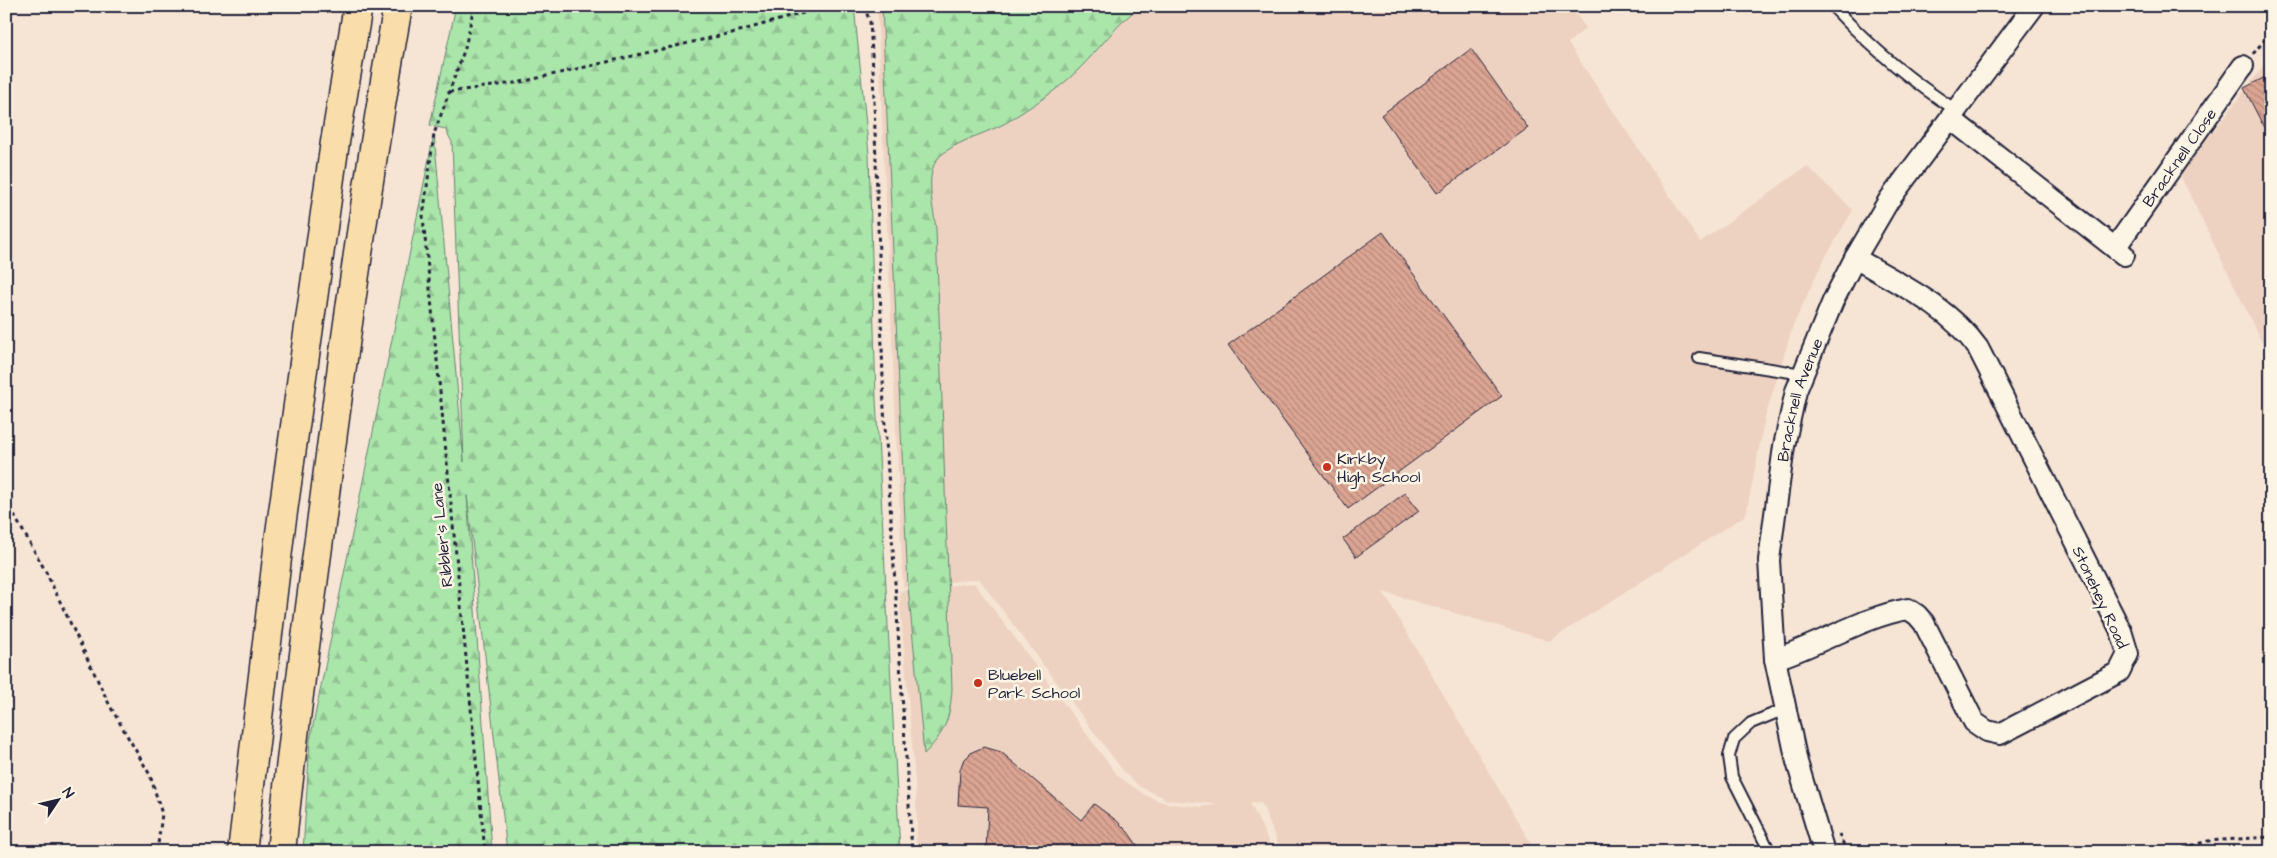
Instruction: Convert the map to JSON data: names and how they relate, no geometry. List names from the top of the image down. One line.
{"streets":{"street":["Bracknell Close","Bracknell Avenue","Stonehey Road"],"path":["Ribbler's Lane"]},"crossings":[["Bracknell Close","Bracknell Avenue"],["Bracknell Avenue","Stonehey Road"]],"places":["Kirkby High School","Bluebell Park School"],"north":"top right"}
